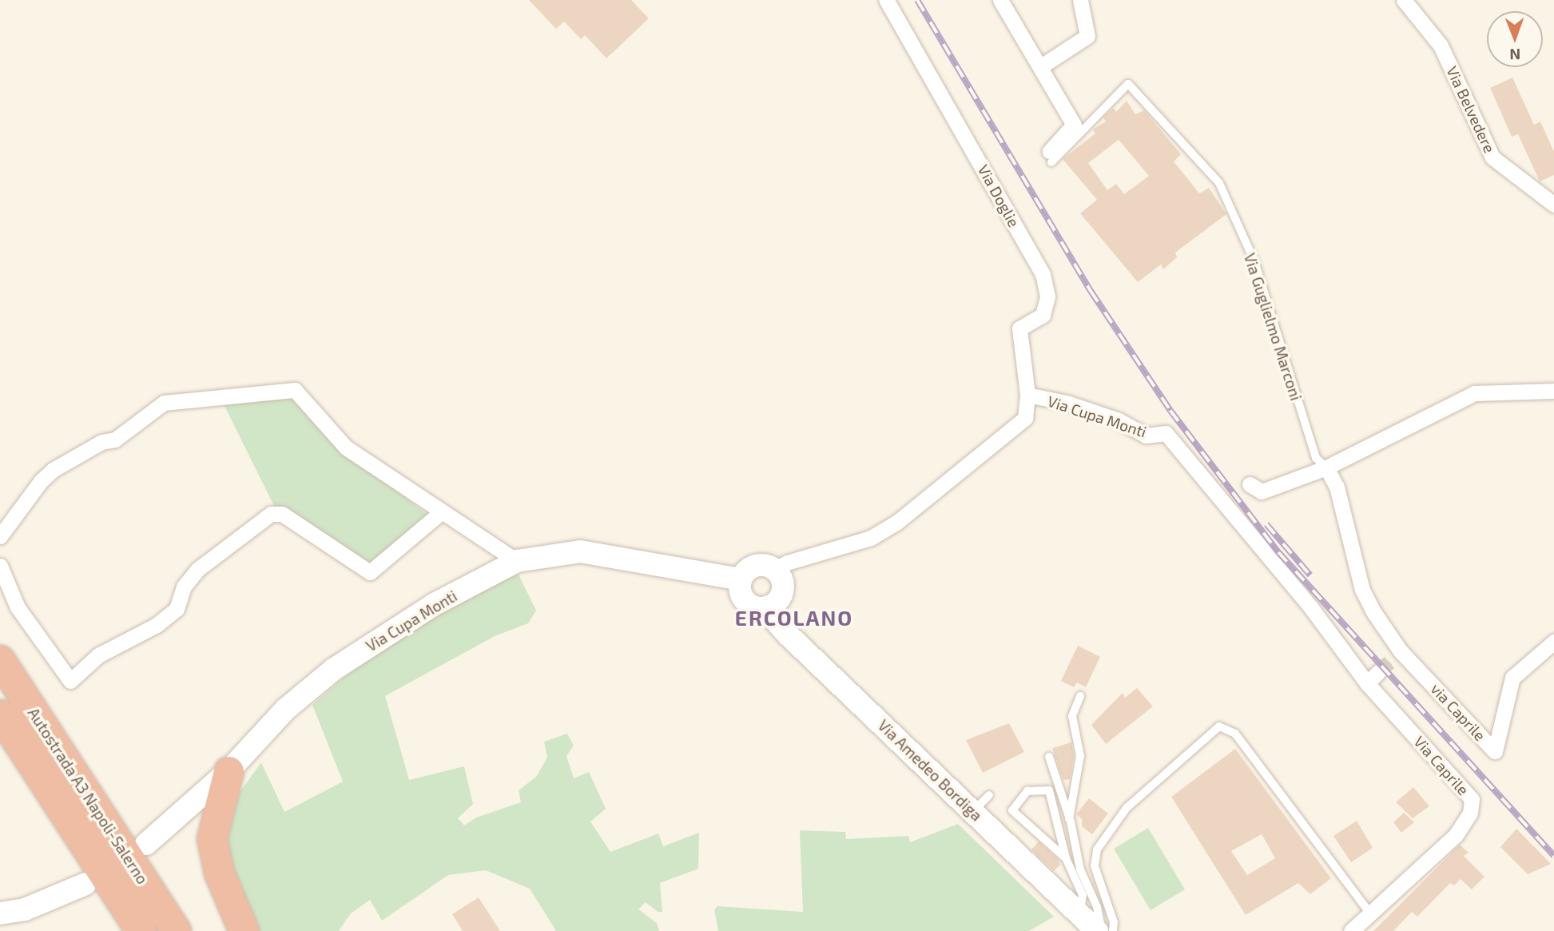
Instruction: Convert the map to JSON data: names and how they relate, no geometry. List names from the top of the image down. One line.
{"streets":{"highway":["Autostrada A3 Napoli-Salerno"],"street":["Via Belvedere","Via Doglie","Via Cupa Monti","via Caprile","Via Caprile","Via Amedeo Bordiga"],"lane":["Via Guglielmo Marconi"]},"crossings":[["Via Doglie","Via Cupa Monti"],["Via Guglielmo Marconi","via Caprile"],["Via Cupa Monti","Via Caprile"],["Via Cupa Monti","Via Amedeo Bordiga"]],"districts":["ERCOLANO"],"north":"bottom"}
